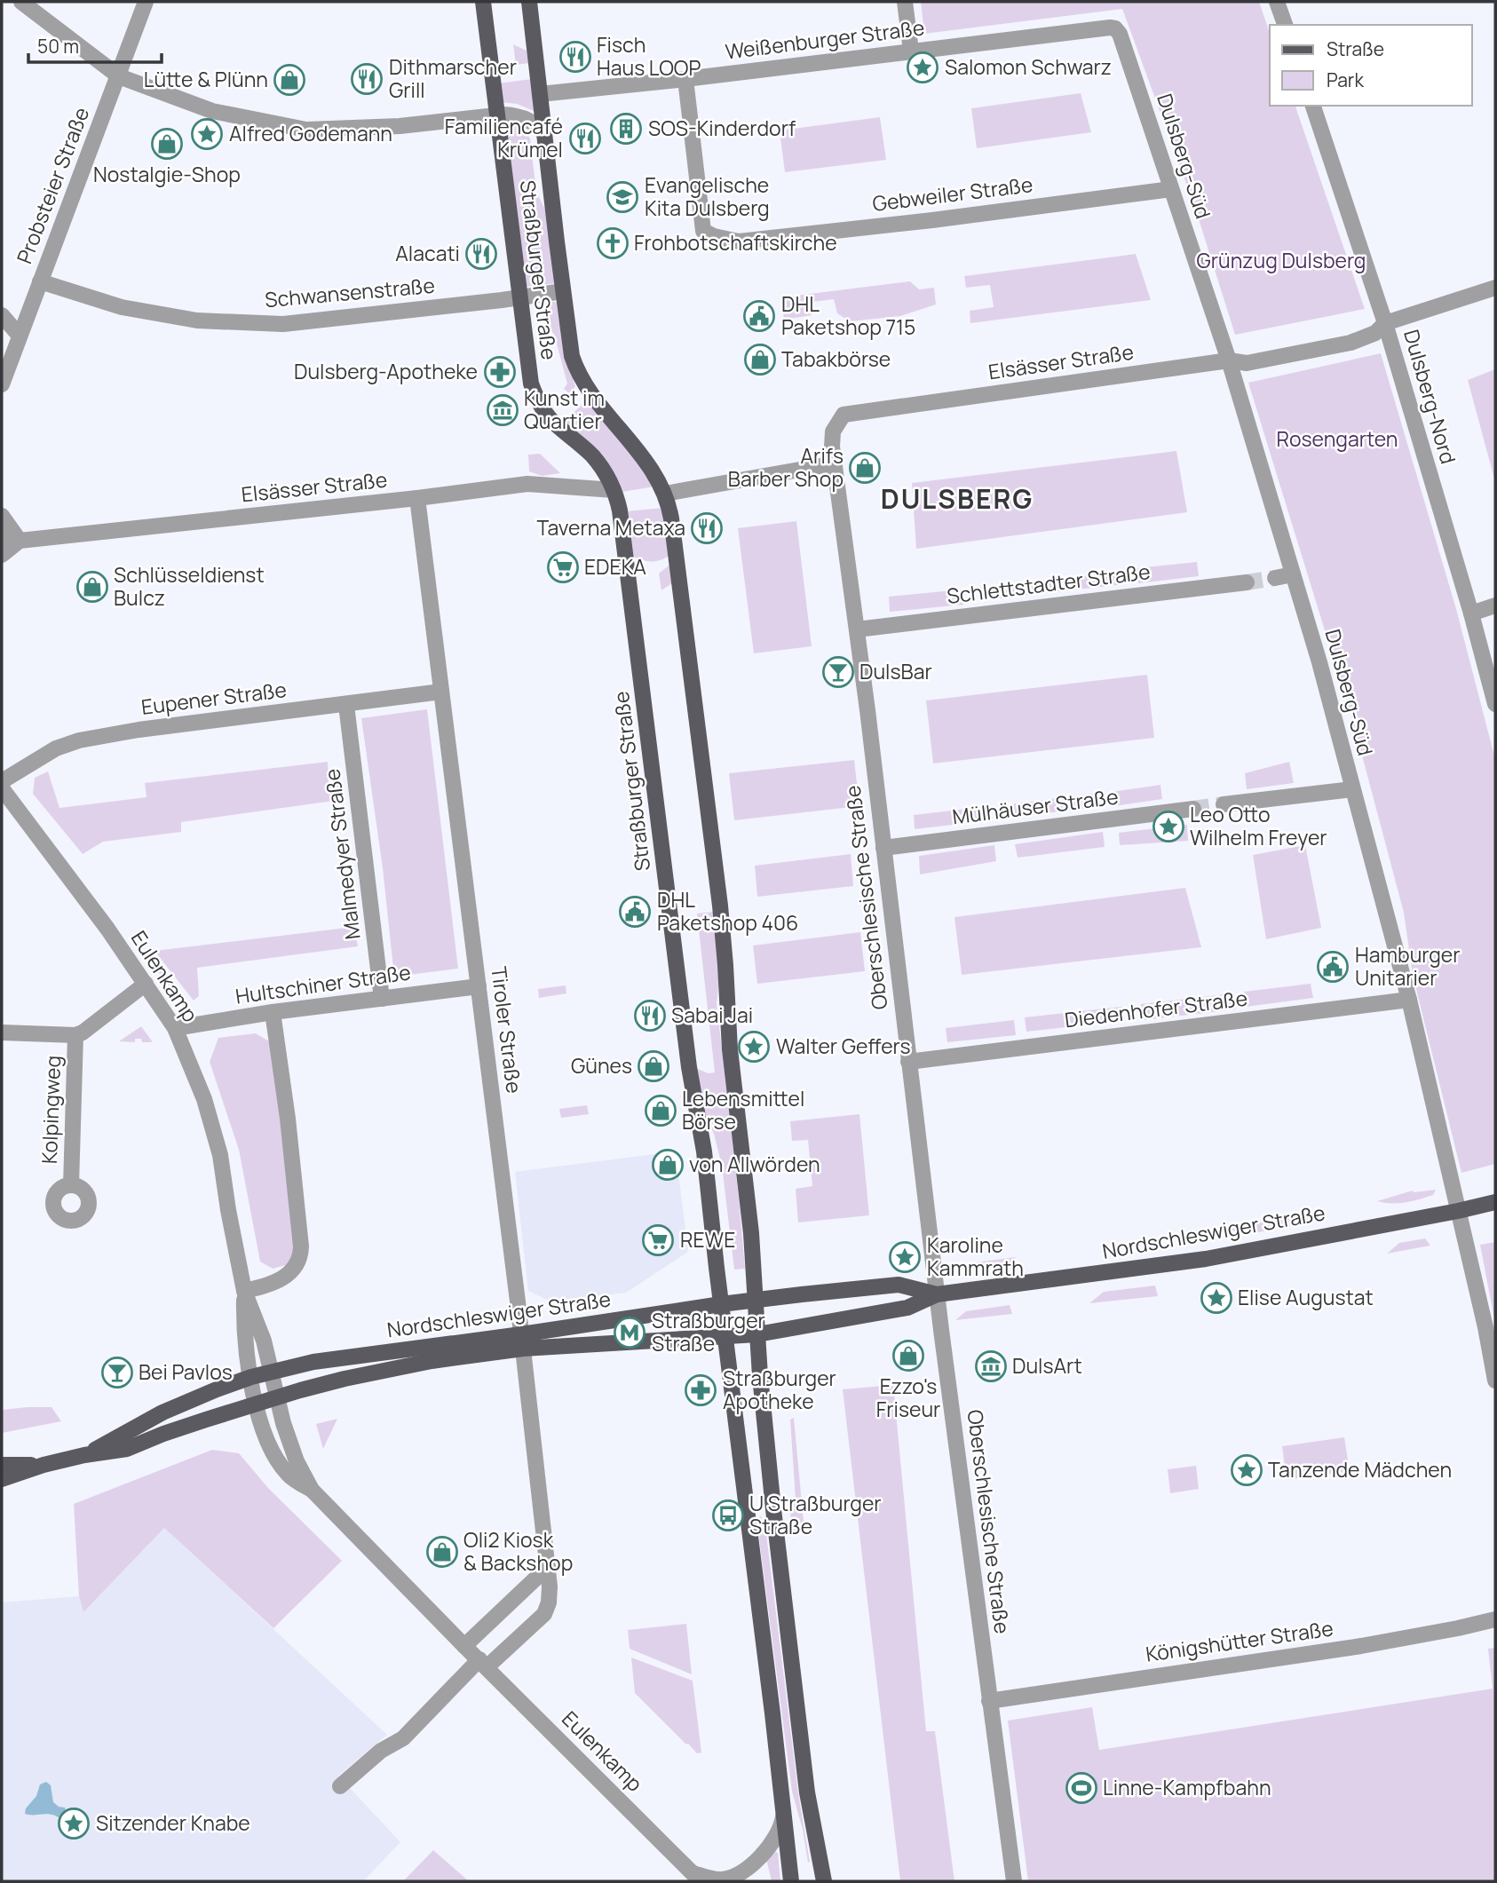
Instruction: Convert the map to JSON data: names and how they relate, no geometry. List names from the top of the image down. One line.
{"streets":{"main road":["Straßburger Straße","Nordschleswiger Straße"],"street":["Weißenburger Straße","Dulsberg-Süd","Probsteier Straße","Gebweiler Straße","Schwansenstraße","Elsässer Straße","Dulsberg-Nord","Schlettstadter Straße","Eupener Straße","Mülhäuser Straße","Malmedyer Straße","Oberschlesische Straße","Eulenkamp","Hultschiner Straße","Diedenhofer Straße","Tiroler Straße","Kolpingweg","Königshütter Straße"]},"crossings":[["Weißenburger Straße","Dulsberg-Süd"],["Weißenburger Straße","Gebweiler Straße"],["Weißenburger Straße","Straßburger Straße"],["Dulsberg-Süd","Gebweiler Straße"],["Dulsberg-Süd","Elsässer Straße"],["Dulsberg-Süd","Diedenhofer Straße"],["Dulsberg-Süd","Nordschleswiger Straße"],["Probsteier Straße","Schwansenstraße"],["Straßburger Straße","Schwansenstraße"],["Straßburger Straße","Elsässer Straße"],["Straßburger Straße","Eulenkamp"],["Straßburger Straße","Nordschleswiger Straße"],["Elsässer Straße","Dulsberg-Nord"],["Elsässer Straße","Oberschlesische Straße"],["Elsässer Straße","Tiroler Straße"],["Schlettstadter Straße","Oberschlesische Straße"],["Eupener Straße","Malmedyer Straße"],["Eupener Straße","Tiroler Straße"],["Mülhäuser Straße","Oberschlesische Straße"],["Malmedyer Straße","Hultschiner Straße"],["Oberschlesische Straße","Diedenhofer Straße"],["Oberschlesische Straße","Nordschleswiger Straße"],["Oberschlesische Straße","Königshütter Straße"],["Eulenkamp","Hultschiner Straße"],["Eulenkamp","Tiroler Straße"],["Eulenkamp","Nordschleswiger Straße"],["Hultschiner Straße","Tiroler Straße"],["Tiroler Straße","Nordschleswiger Straße"]],"districts":["DULSBERG"],"parks":["Grünzug Dulsberg","Rosengarten"],"places":{"restaurant":["Fisch Haus LOOP","Dithmarscher Grill","Familiencafé Krümel","Alacati","Taverna Metaxa","Sabai Jai"],"place":["Salomon Schwarz","Alfred Godemann","Leo Otto Wilhelm Freyer","Walter Geffers","Karoline Kammrath","Elise Augustat","Tanzende Mädchen","Sitzender Knabe"],"shop":["Lütte & Plünn","Nostalgie-Shop","Tabakbörse","Arifs Barber Shop","Schlüsseldienst Bulcz","Günes","Lebensmittel Börse","von Allwörden","Ezzo's Friseur","Oli2 Kiosk & Backshop"],"building":["SOS-Kinderdorf"],"school or university":["Evangelische Kita Dulsberg"],"church":["Frohbotschaftskirche"],"public building":["DHL Paketshop 715","DHL Paketshop 406","Hamburger Unitarier"],"pharmacy":["Dulsberg-Apotheke","Straßburger Apotheke"],"museum":["Kunst im Quartier","DulsArt"],"supermarket":["EDEKA","REWE"],"bar":["DulsBar","Bei Pavlos"],"metro station":["Straßburger Straße"],"bus stop":["U Straßburger Straße"],"sports":["Linne-Kampfbahn"]},"legend":["Straße","Park"],"scale_bar":"50 m"}
